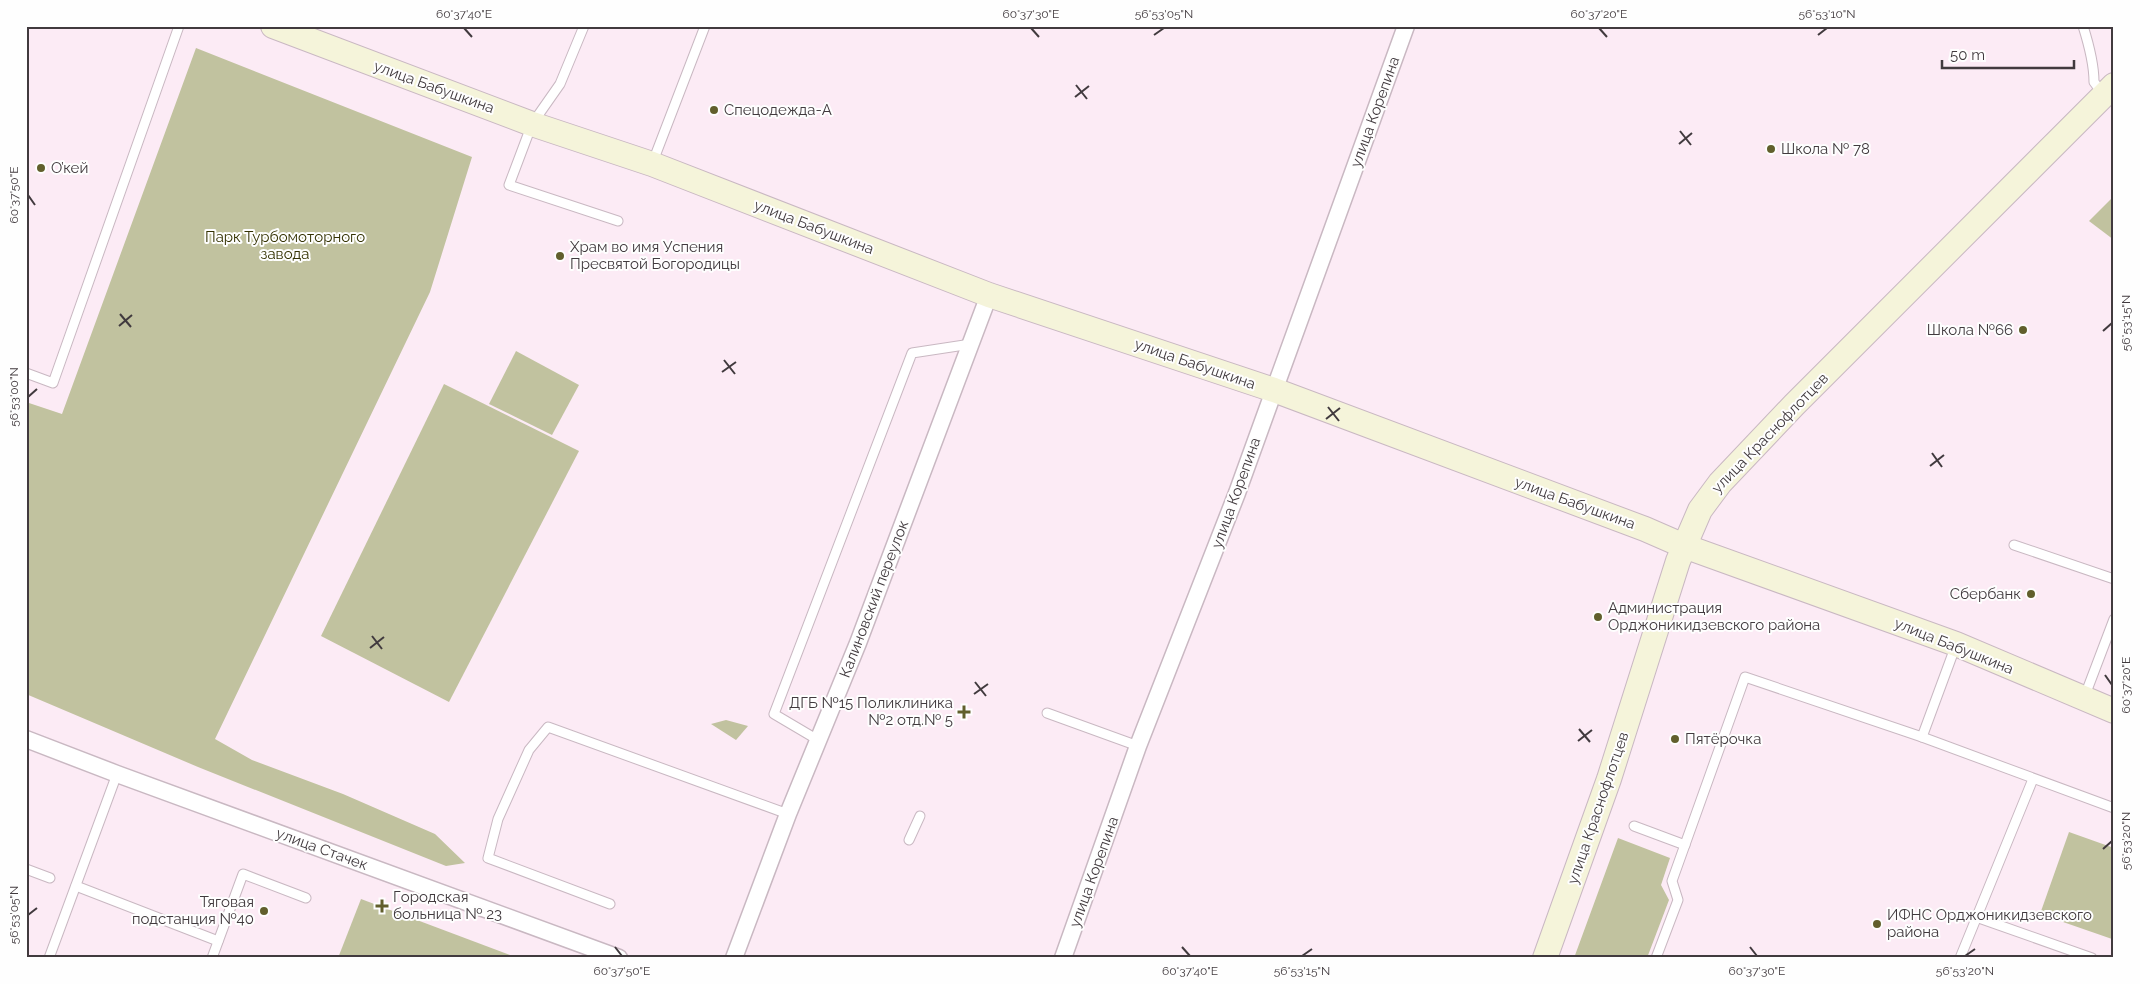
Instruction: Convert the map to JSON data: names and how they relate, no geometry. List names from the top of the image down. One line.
{"streets":{"street":["улица Бабушкина","улица Корепина","улица Краснофлотцев","Калиновский переулок","улица Стачек"]},"crossings":[["улица Бабушкина","улица Корепина"],["улица Бабушкина","улица Краснофлотцев"],["улица Бабушкина","Калиновский переулок"]],"parks":["Парк Турбомоторного завода"],"places":{"other":["Спецодежда-А","Школа № 78","О’кей","Храм во имя Успения Пресвятой Богородицы","Школа №66","Сбербанк","Администрация Орджоникидзевского района","Пятёрочка","Тяговая подстанция №40","ИФНС Орджоникидзевского района"],"health":["ДГБ №15 Поликлиника №2 отд.№ 5","Городская больница № 23"]},"scale_bar":"50 m","coordinates":["60°37'40\"E","60°37'30\"E","56°53'05\"N","60°37'20\"E","56°53'10\"N","60°37'50\"E","56°53'15\"N","56°53'00\"N","56°53'20\"N"]}
